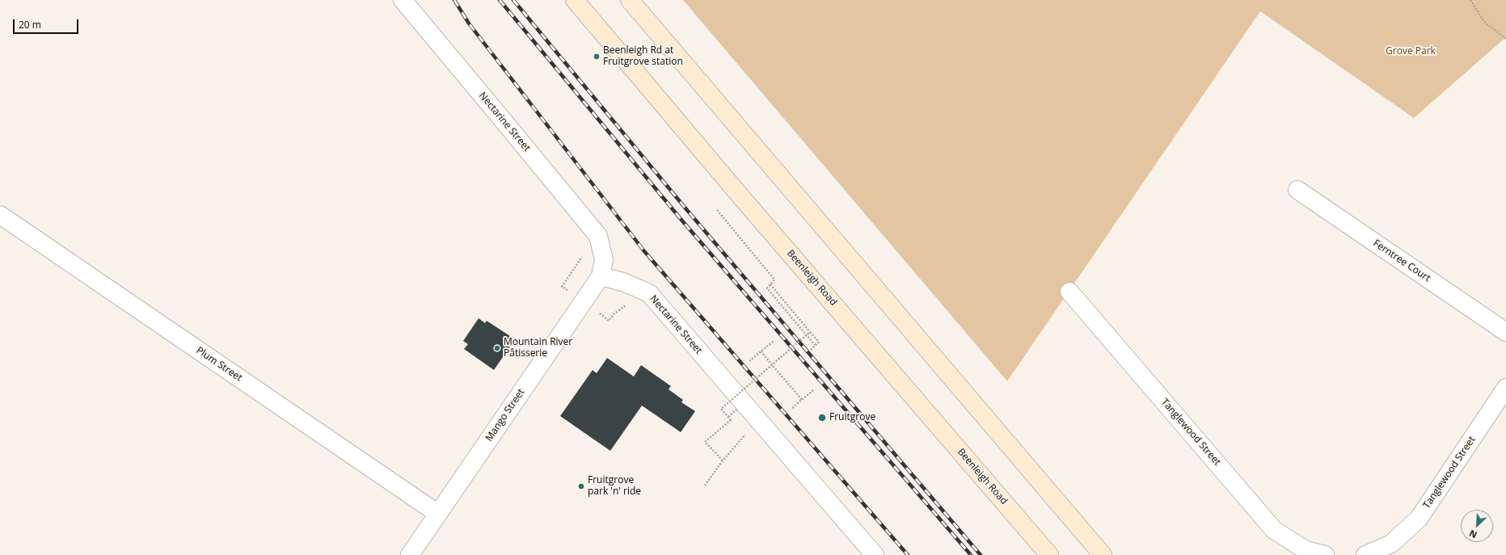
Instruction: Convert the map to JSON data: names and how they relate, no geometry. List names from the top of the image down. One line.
{"streets":{"main road":["Beenleigh Road"],"street":["Nectarine Street","Ferntree Court","Plum Street","Mango Street","Tanglewood Street"]},"crossings":[["Nectarine Street","Mango Street"],["Plum Street","Mango Street"]],"parks":["Grove Park"],"places":["Beenleigh Rd at Fruitgrove station","Mountain River Pâtisserie","Fruitgrove","Fruitgrove park 'n' ride"],"scale_bar":"20 m","north":"bottom left"}
